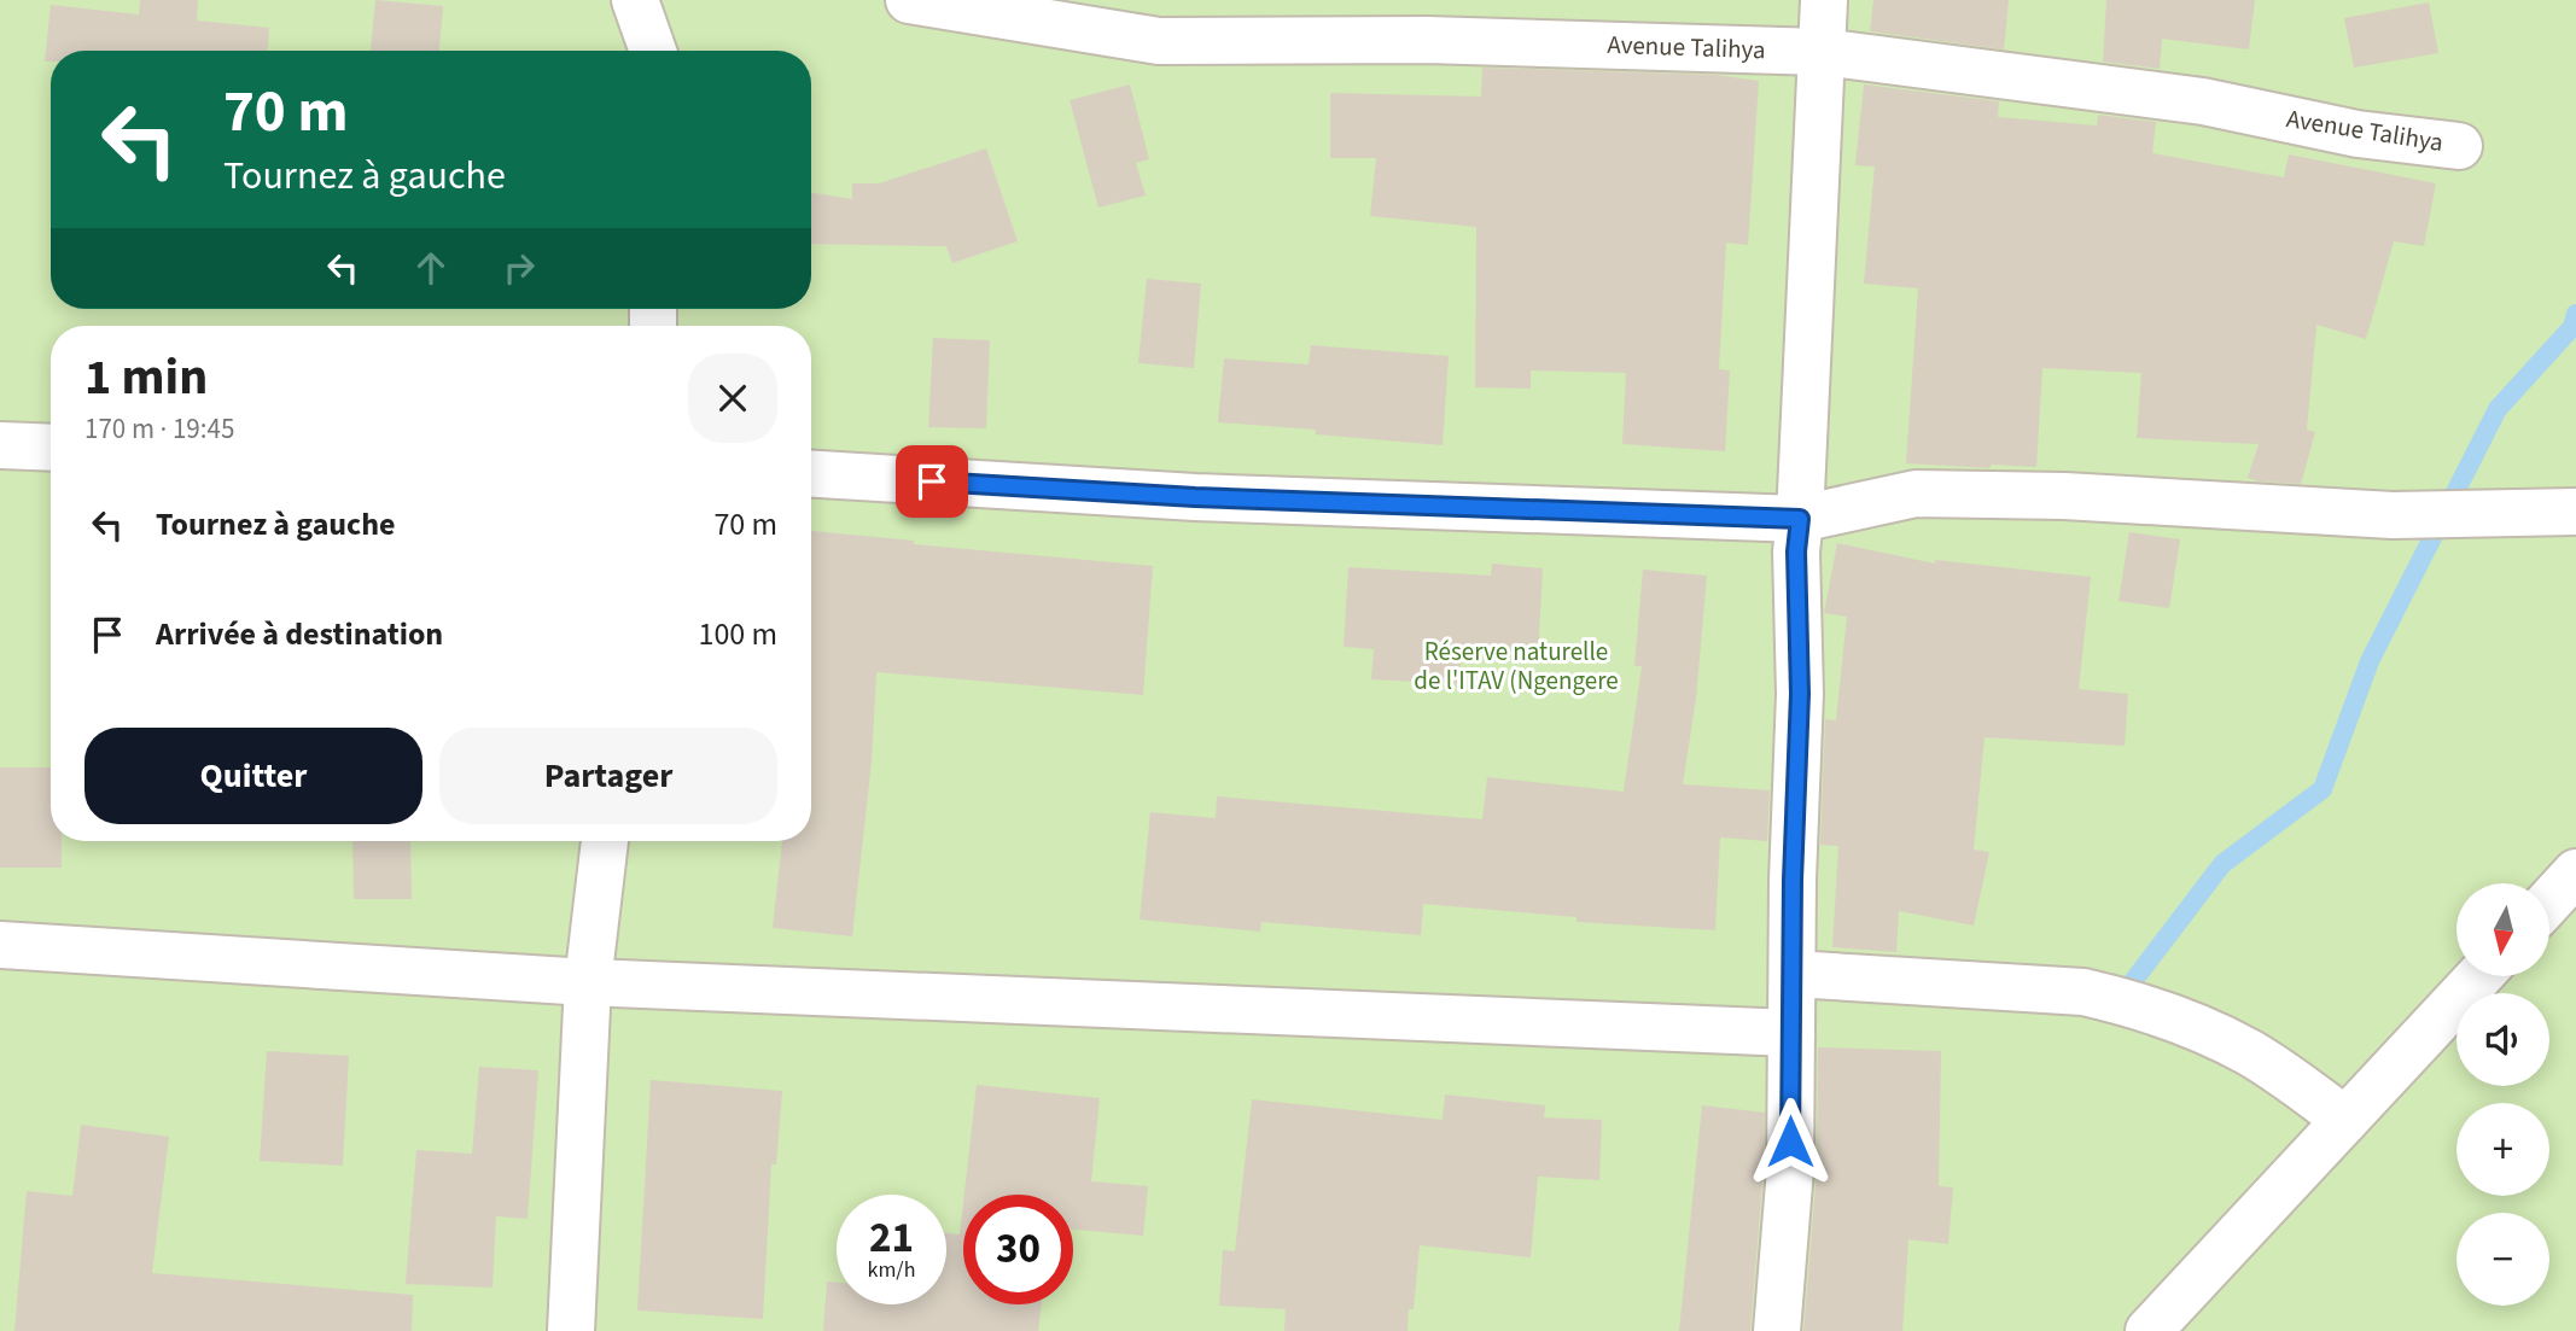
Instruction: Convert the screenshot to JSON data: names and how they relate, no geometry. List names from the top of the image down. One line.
{"streets":{"street":["Avenue Talihya"]},"parks":["Réserve naturelle de l'ITAV (Ngengere"],"north":"bottom","page":{"turn":["70 m","Tournez à gauche"],"heading":["1 min","170 m · 19:45"],"list":[{"name":"Tournez à gauche","value":"70 m"},{"name":"Arrivée à destination","value":"100 m"}],"buttons":["Quitter","Partager"],"map_buttons":["+","−"],"speed":"21 km/h","limit":"30"}}
